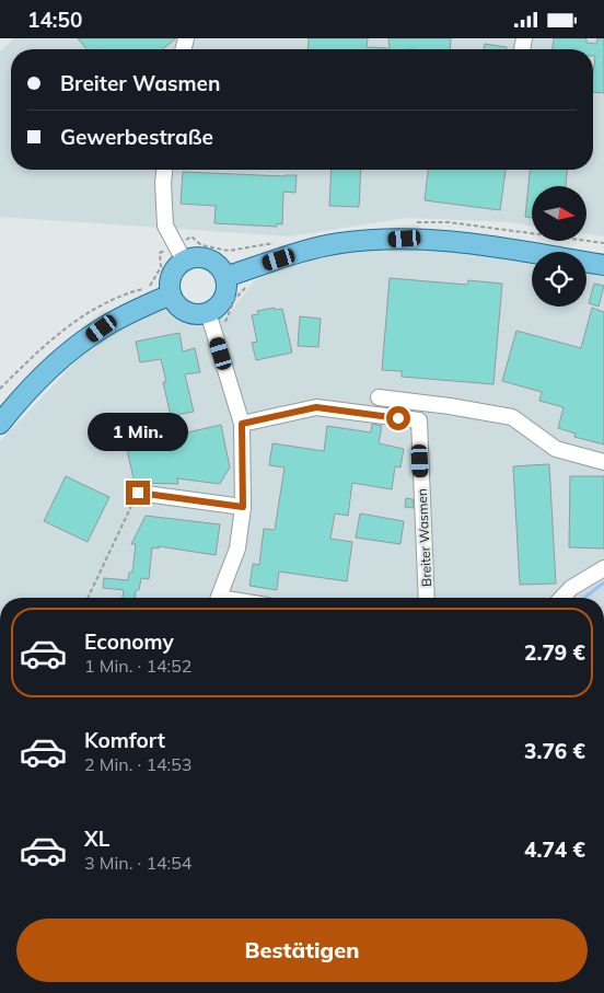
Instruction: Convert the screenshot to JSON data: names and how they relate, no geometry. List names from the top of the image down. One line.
{"streets":{"street":["Breiter Wasmen"]},"north":"right","page":{"status":"14:50","banner":["Breiter Wasmen","Gewerbestraße"],"bubble":"1 Min.","list":[{"name":"Economy","note":"1 Min. · 14:52","value":"2.79 €"},{"name":"Komfort","note":"2 Min. · 14:53","value":"3.76 €"},{"name":"XL","note":"3 Min. · 14:54","value":"4.74 €"}],"buttons":"Bestätigen"}}
